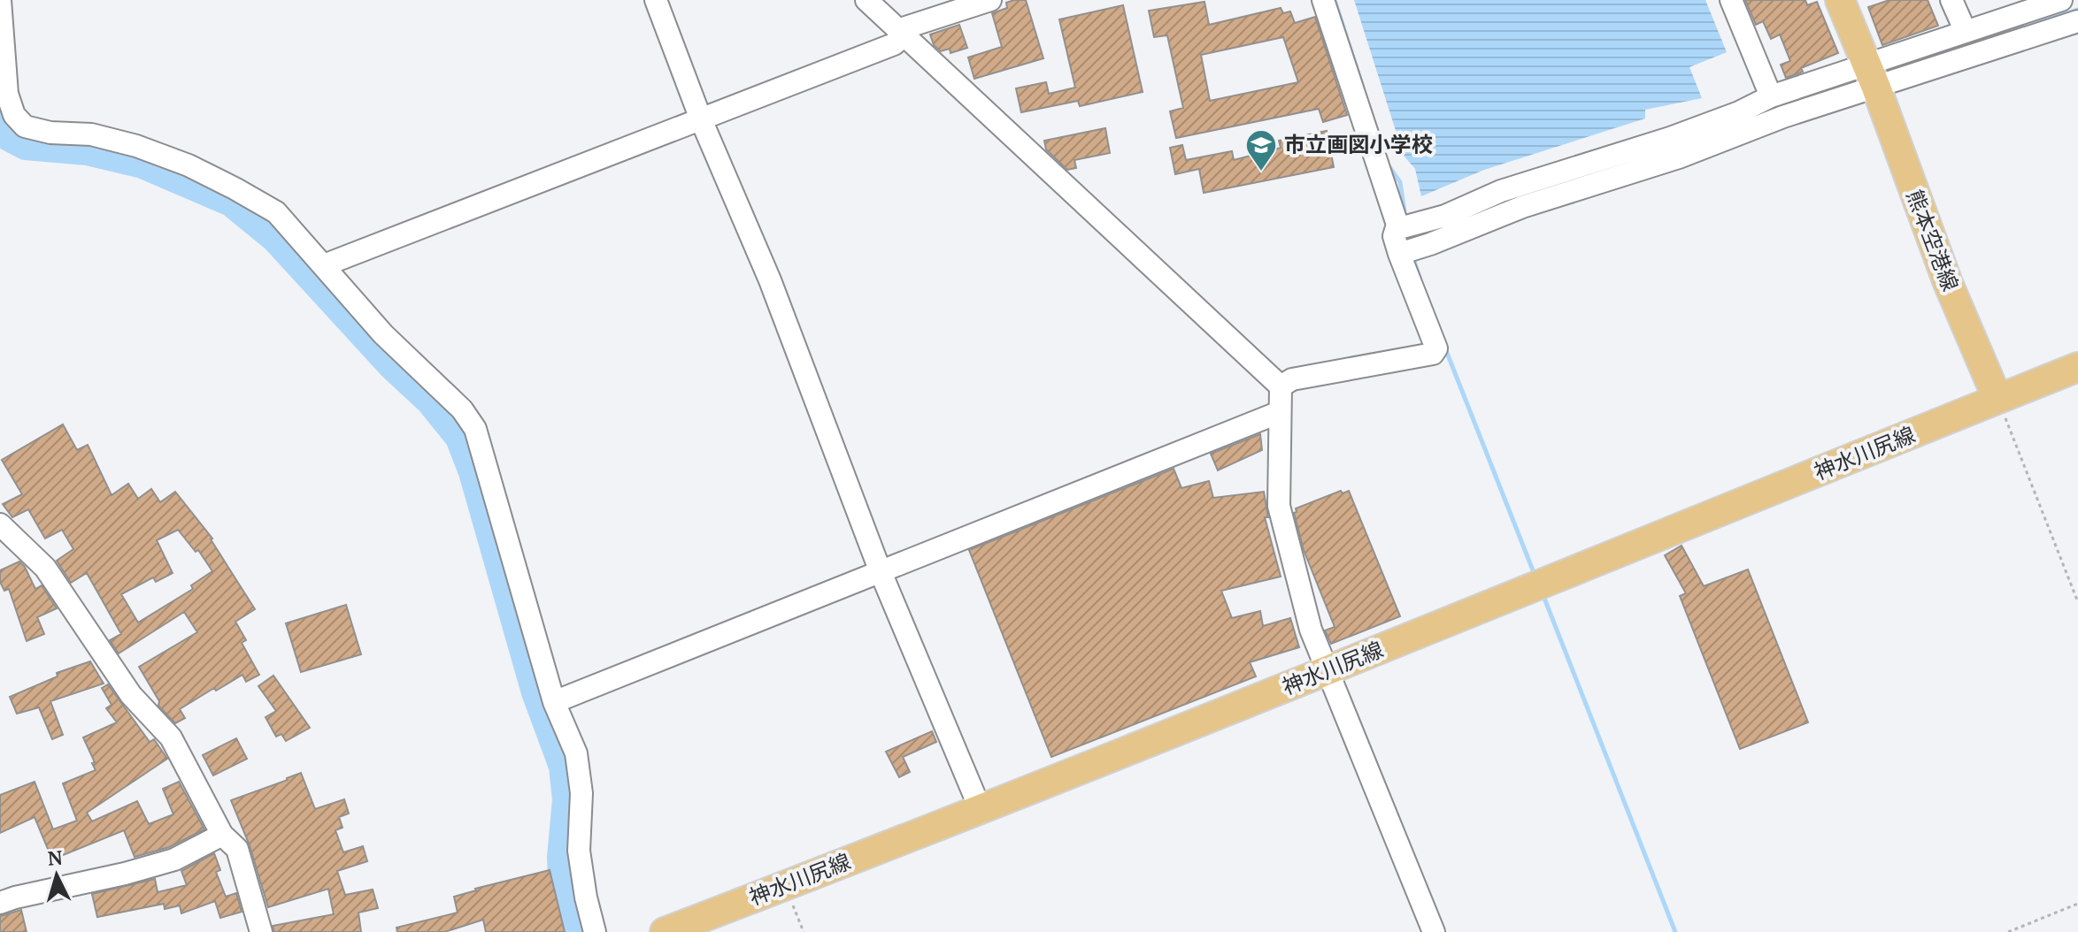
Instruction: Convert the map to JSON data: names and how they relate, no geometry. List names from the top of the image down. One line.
{"streets":{"main road":["熊本空港線","神水川尻線"]},"crossings":[["熊本空港線","神水川尻線"]],"places":{"school or university":["市立画図小学校"]},"north":"top"}
